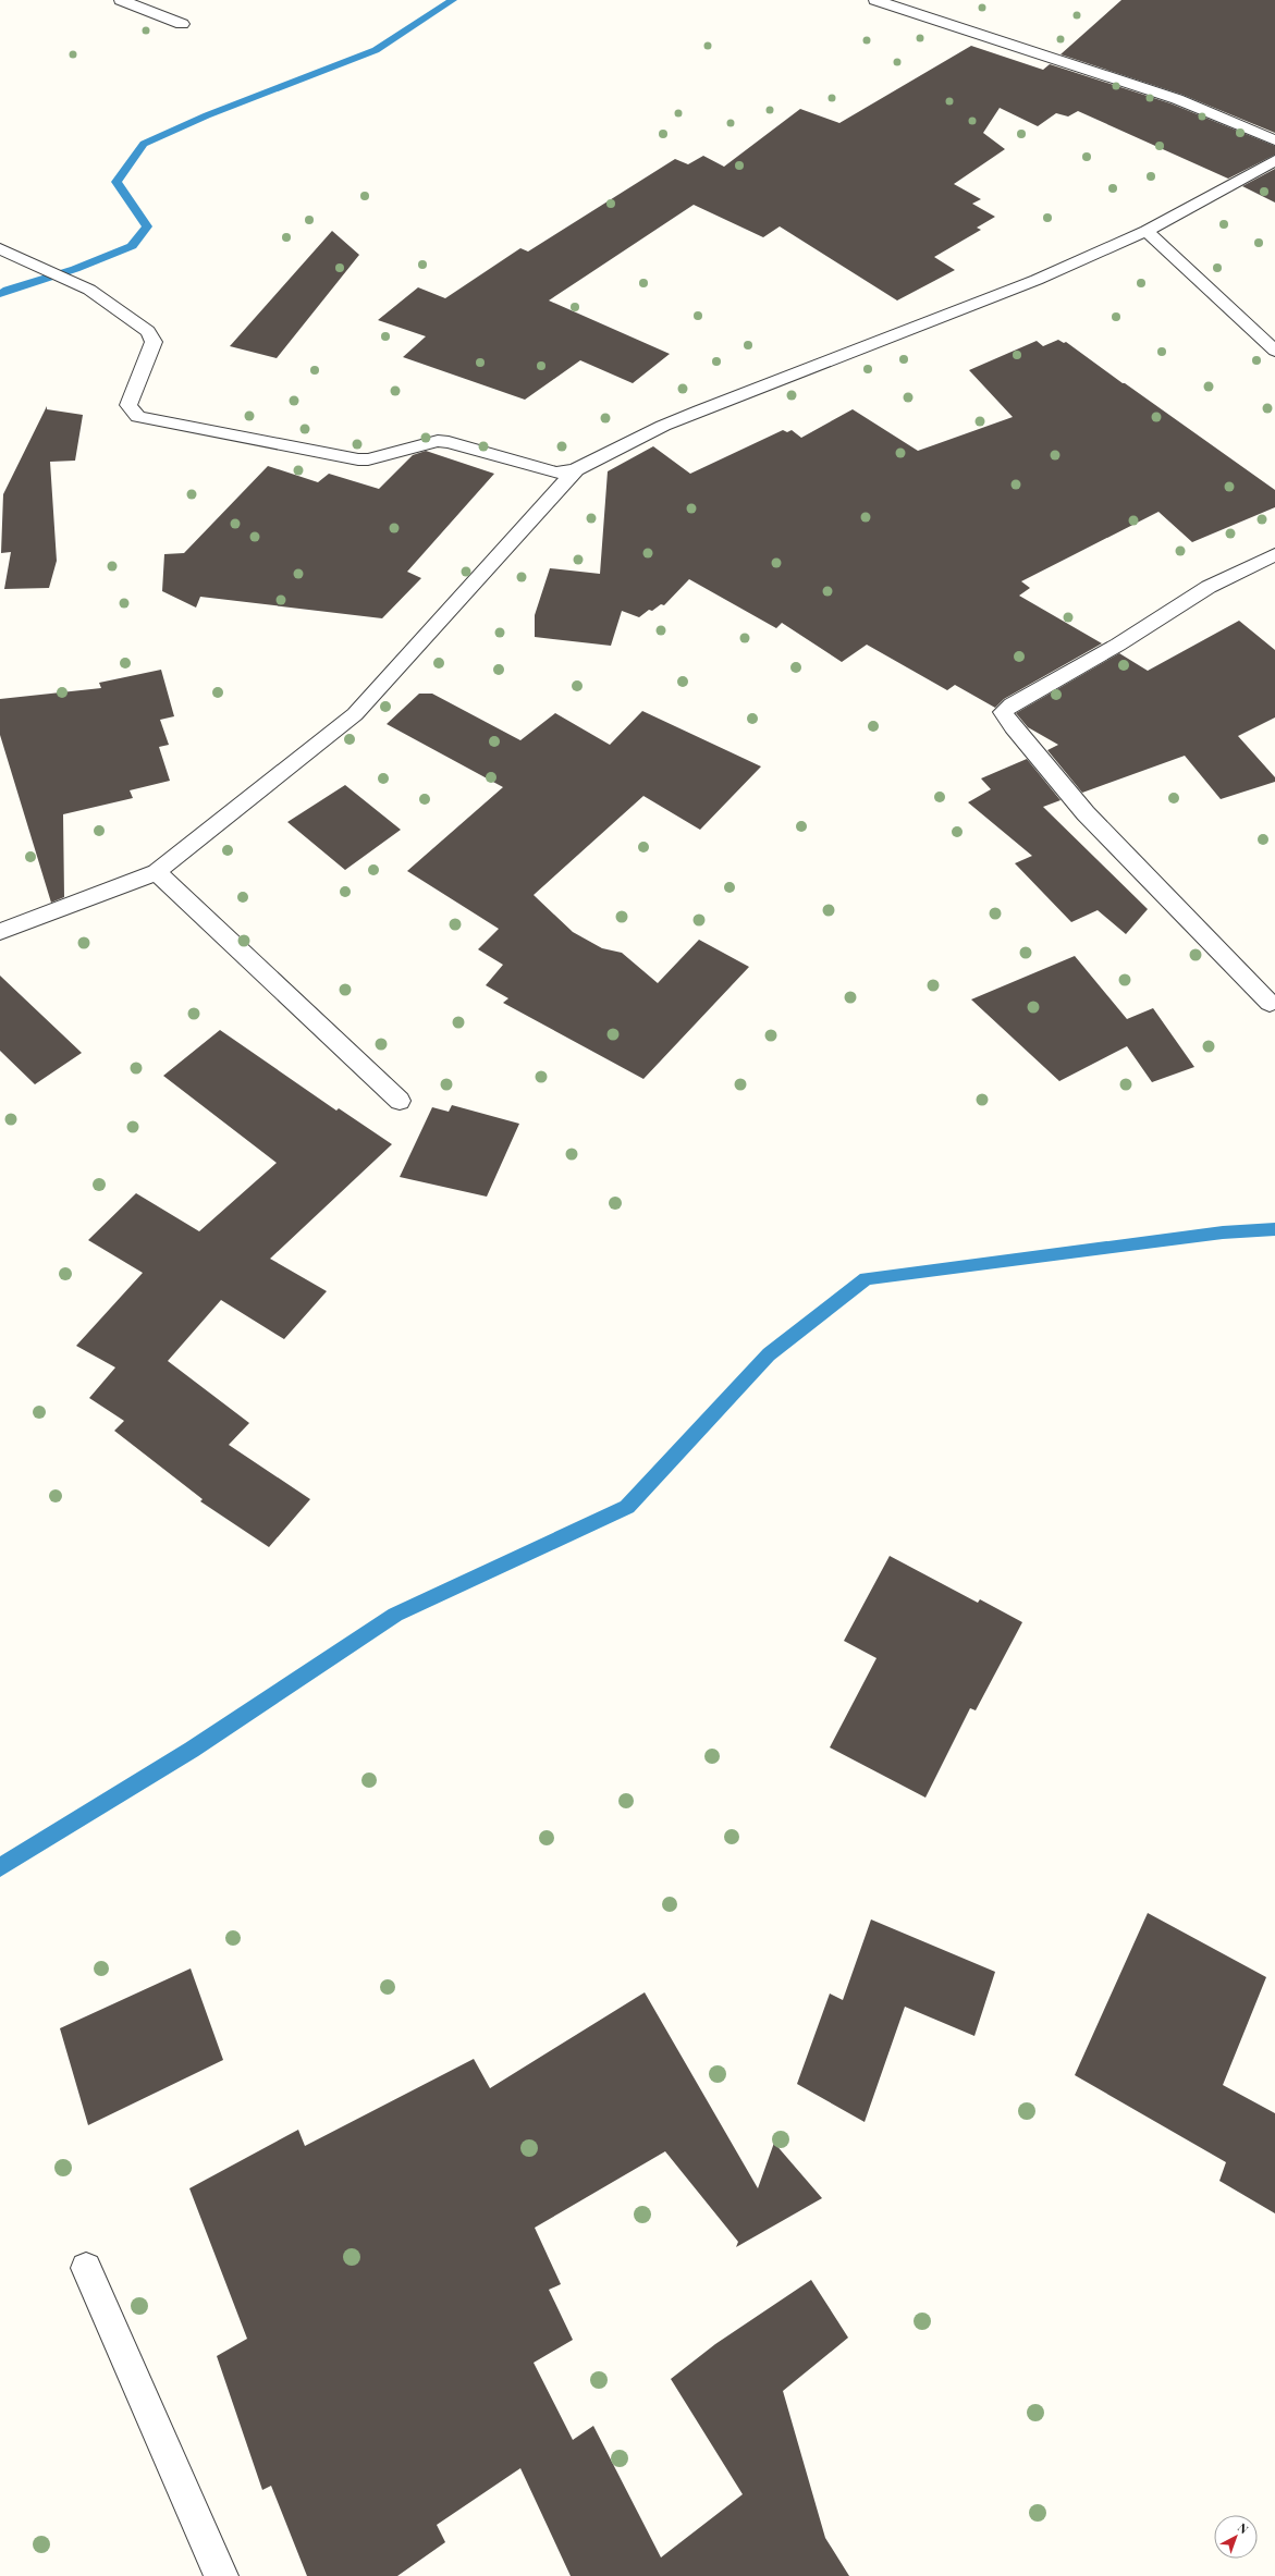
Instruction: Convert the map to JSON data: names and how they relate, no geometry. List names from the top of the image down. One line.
{"north":"top right"}
